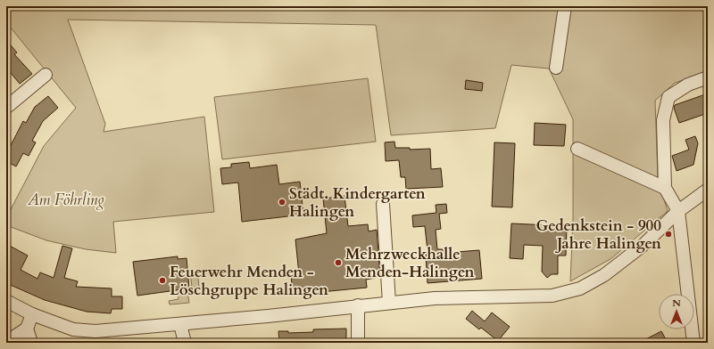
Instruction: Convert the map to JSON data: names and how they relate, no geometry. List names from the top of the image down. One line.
{"parks":["Am Föhrling"],"places":["Städt. Kindergarten Halingen","Gedenkstein - 900 Jahre Halingen","Mehrzweckhalle Menden-Halingen","Feuerwehr Menden - Löschgruppe Halingen"],"north":"top"}
